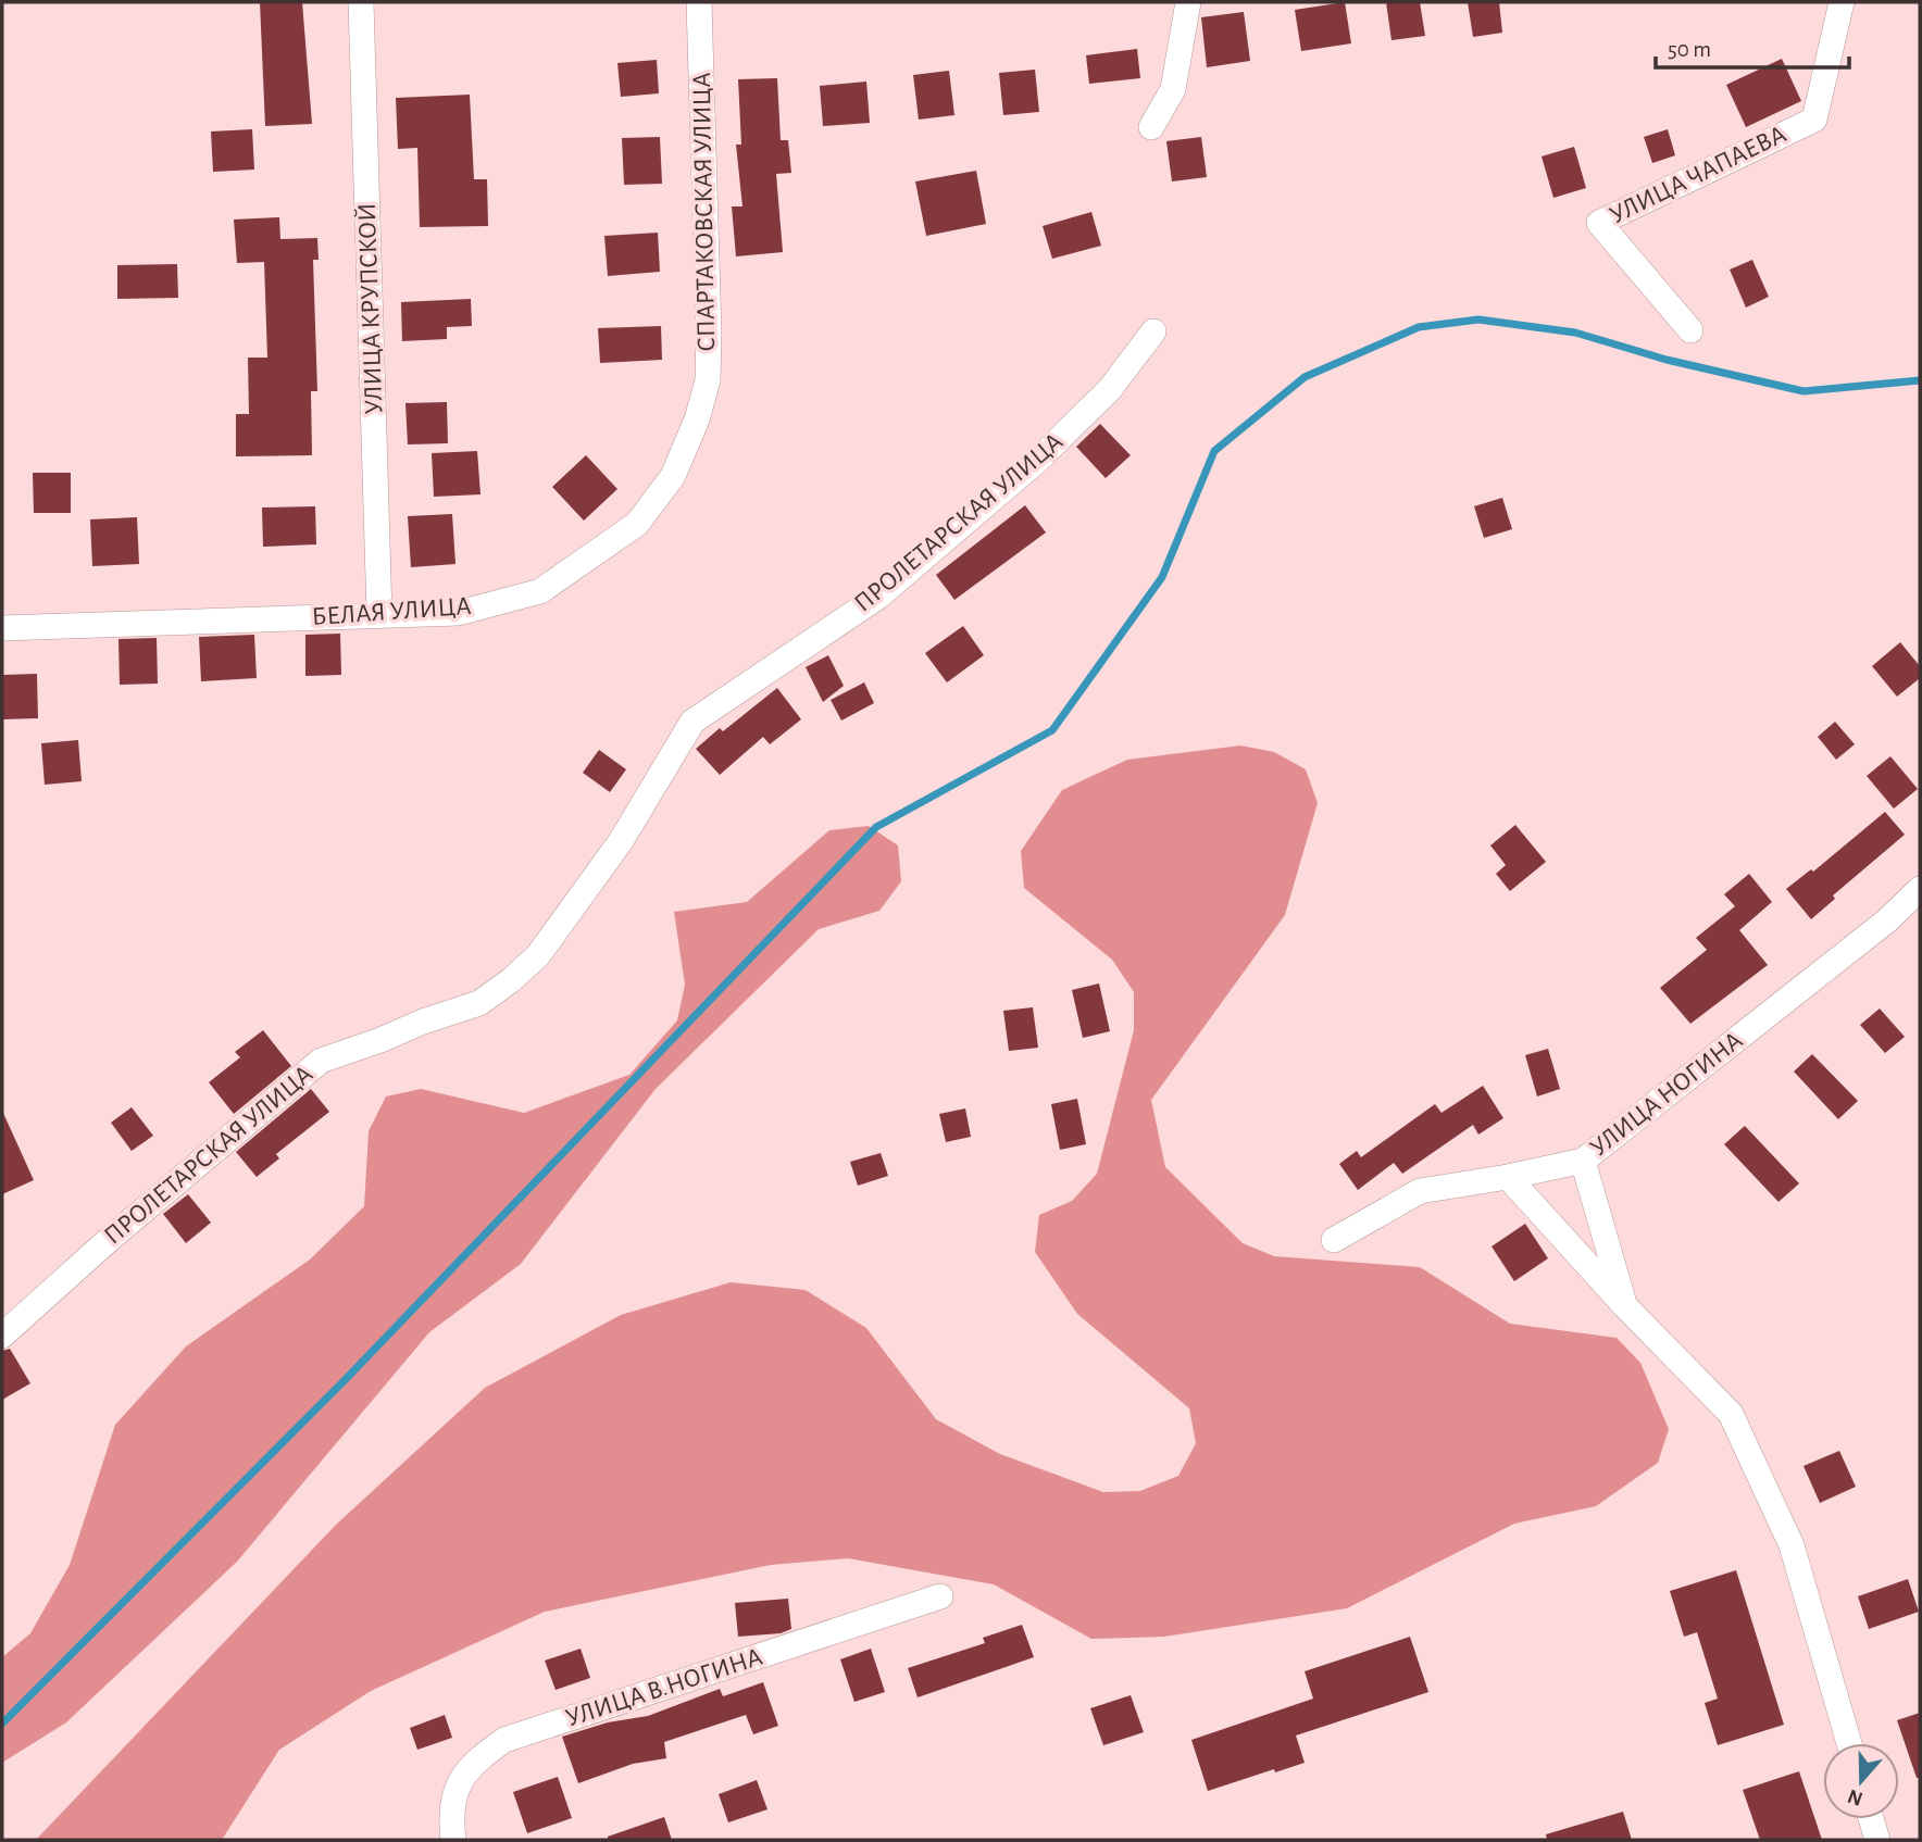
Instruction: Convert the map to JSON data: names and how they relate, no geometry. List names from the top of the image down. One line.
{"streets":{"street":["УЛИЦА ЧАПАЕВА","СПАРТАКОВСКАЯ УЛИЦА","УЛИЦА КРУПСКОЙ","ПРОЛЕТАРСКАЯ УЛИЦА","БЕЛАЯ УЛИЦА","УЛИЦА НОГИНА","УЛИЦА В.НОГИНА"]},"crossings":[["СПАРТАКОВСКАЯ УЛИЦА","БЕЛАЯ УЛИЦА"],["УЛИЦА КРУПСКОЙ","БЕЛАЯ УЛИЦА"]],"scale_bar":"50 m","north":"bottom"}
